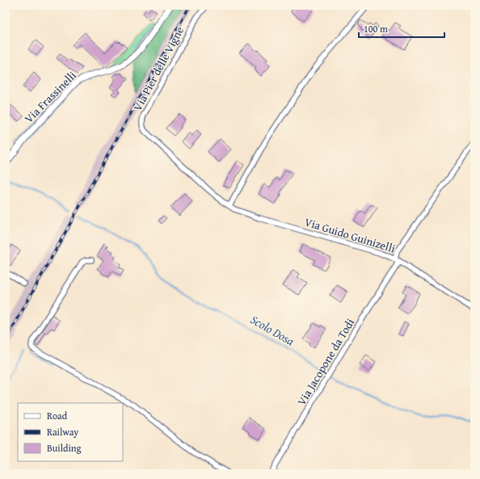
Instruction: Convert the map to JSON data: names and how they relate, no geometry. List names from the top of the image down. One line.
{"streets":{"street":["Via Pier delle Vigne","Via Frassinelli","Via Guido Guinizelli","Via Jacopone da Todi"]},"crossings":[["Via Pier delle Vigne","Via Guido Guinizelli"],["Via Guido Guinizelli","Via Jacopone da Todi"]],"water":["Scolo Dosa"],"legend":["Road","Railway","Building"],"scale_bar":"100 m"}
